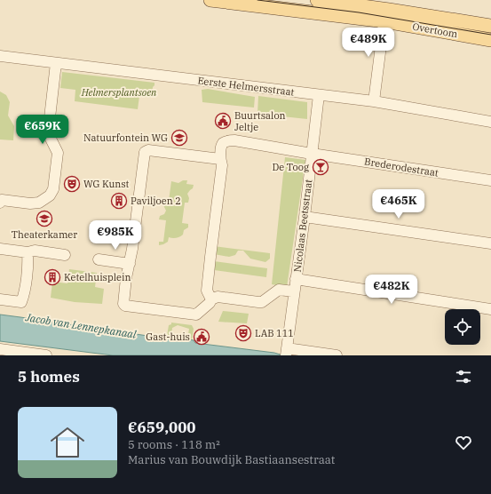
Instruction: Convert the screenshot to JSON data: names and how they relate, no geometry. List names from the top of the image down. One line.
{"streets":{"main road":["Overtoom"],"street":["Eerste Helmersstraat","Brederodestraat","Nicolaas Beetsstraat"]},"crossings":[["Eerste Helmersstraat","Nicolaas Beetsstraat"],["Brederodestraat","Nicolaas Beetsstraat"]],"water":["Jacob van Lennepkanaal"],"parks":["Helmersplantsoen"],"places":{"public building":["Buurtsalon Jeltje","Gast-huis"],"school or university":["Natuurfontein WG","Theaterkamer"],"bar":["De Toog"],"theatre":["WG Kunst","LAB 111"],"building":["Paviljoen 2","Ketelhuisplein"]},"page":{"price":["€489K","€659K","€465K","€985K","€482K"],"heading":"5 homes","list":[{"name":"€659,000","note":"5 rooms · 118 m² · Marius van Bouwdijk Bastiaansestraat"}]}}
